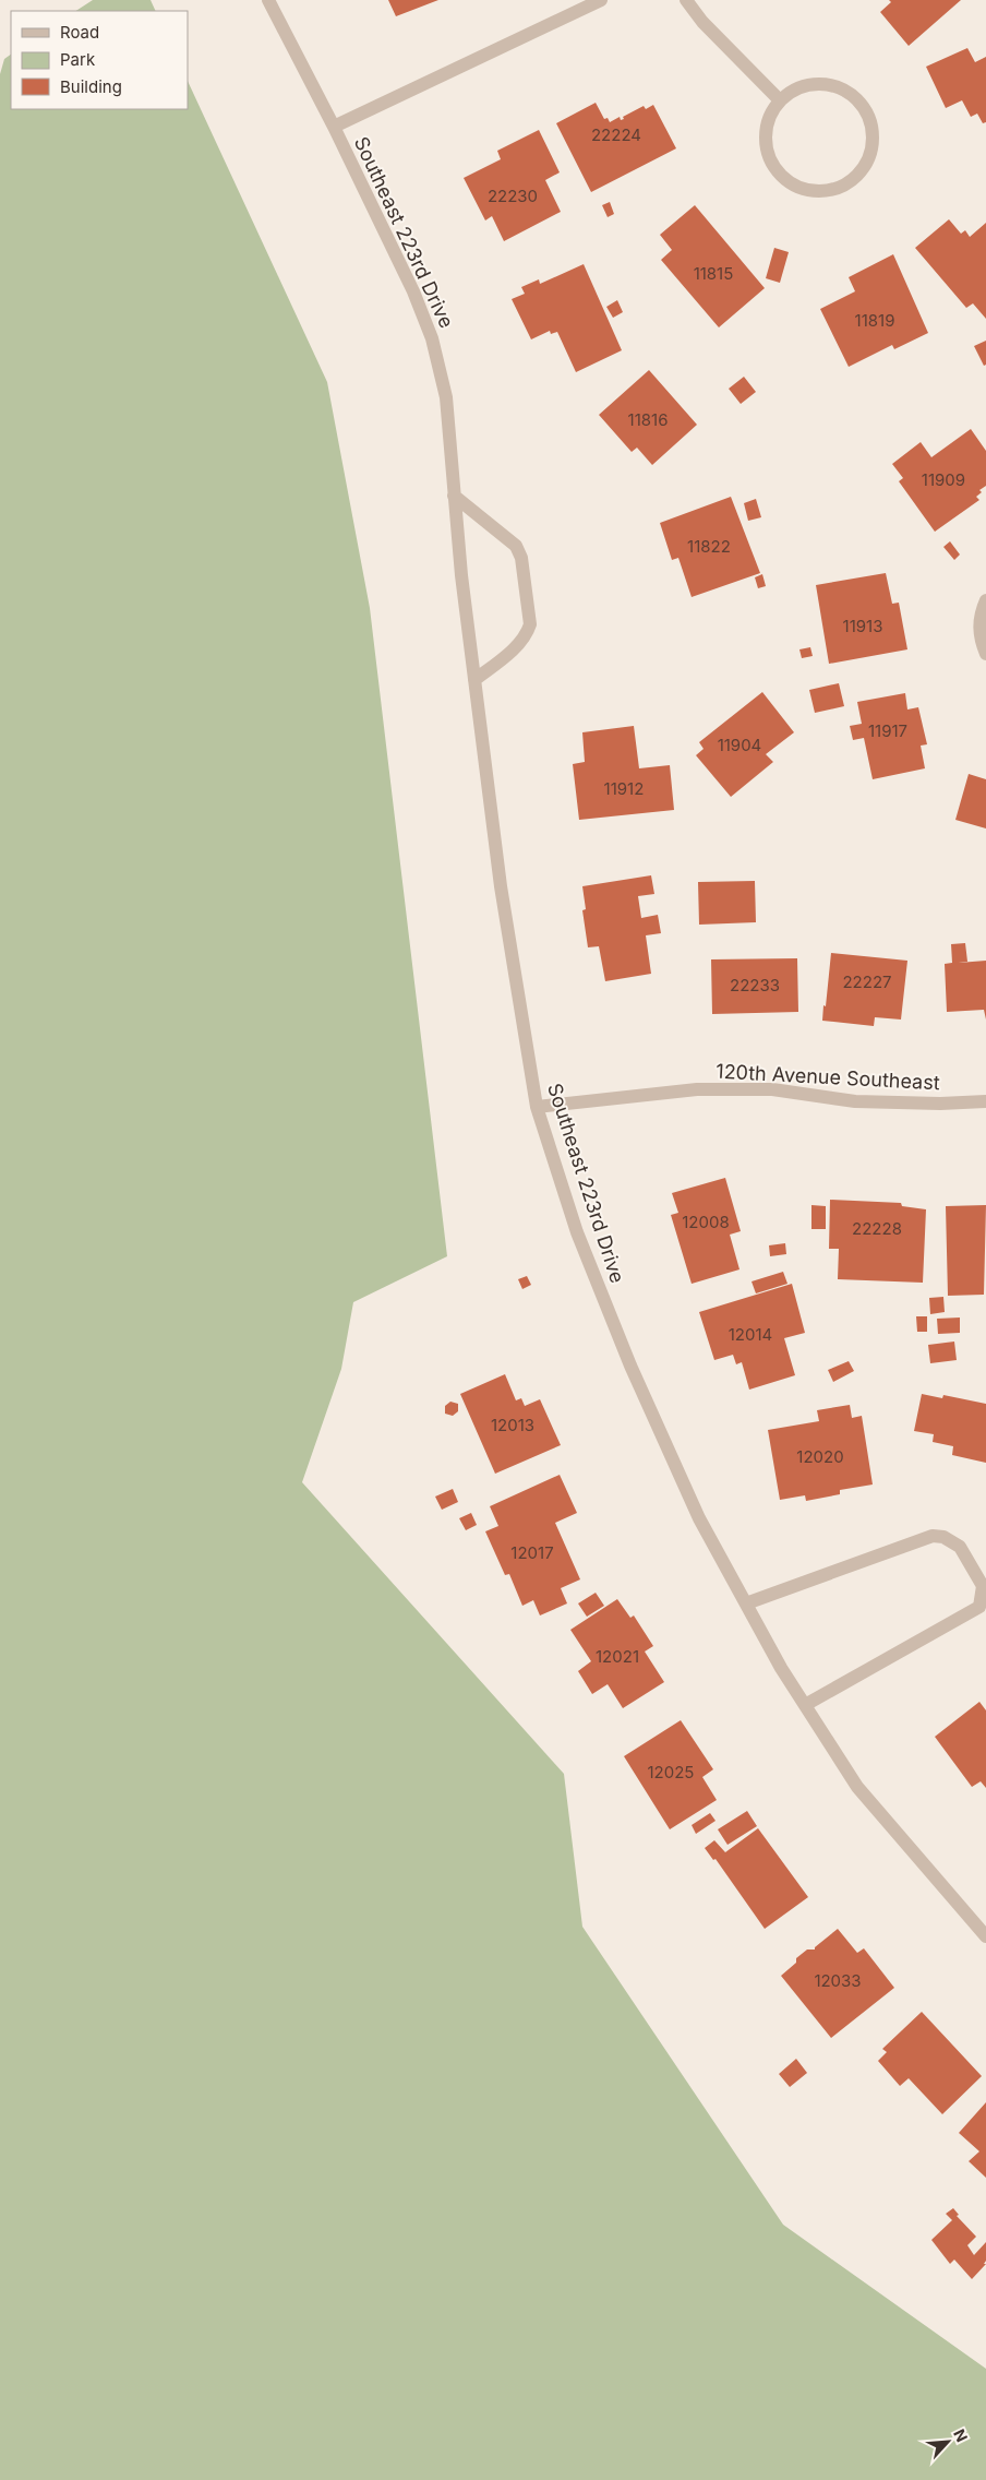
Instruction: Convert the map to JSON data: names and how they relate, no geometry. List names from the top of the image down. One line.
{"streets":{"street":["Southeast 223rd Drive","120th Avenue Southeast"]},"crossings":[["Southeast 223rd Drive","120th Avenue Southeast"]],"house_numbers":["22224","22230","11815","11819","11816","11909","11822","11913","11917","11904","11912","22227","22233","12008","22228","12014","12013","12020","12017","12021","12025","12033"],"legend":["Road","Park","Building"],"north":"top right"}
